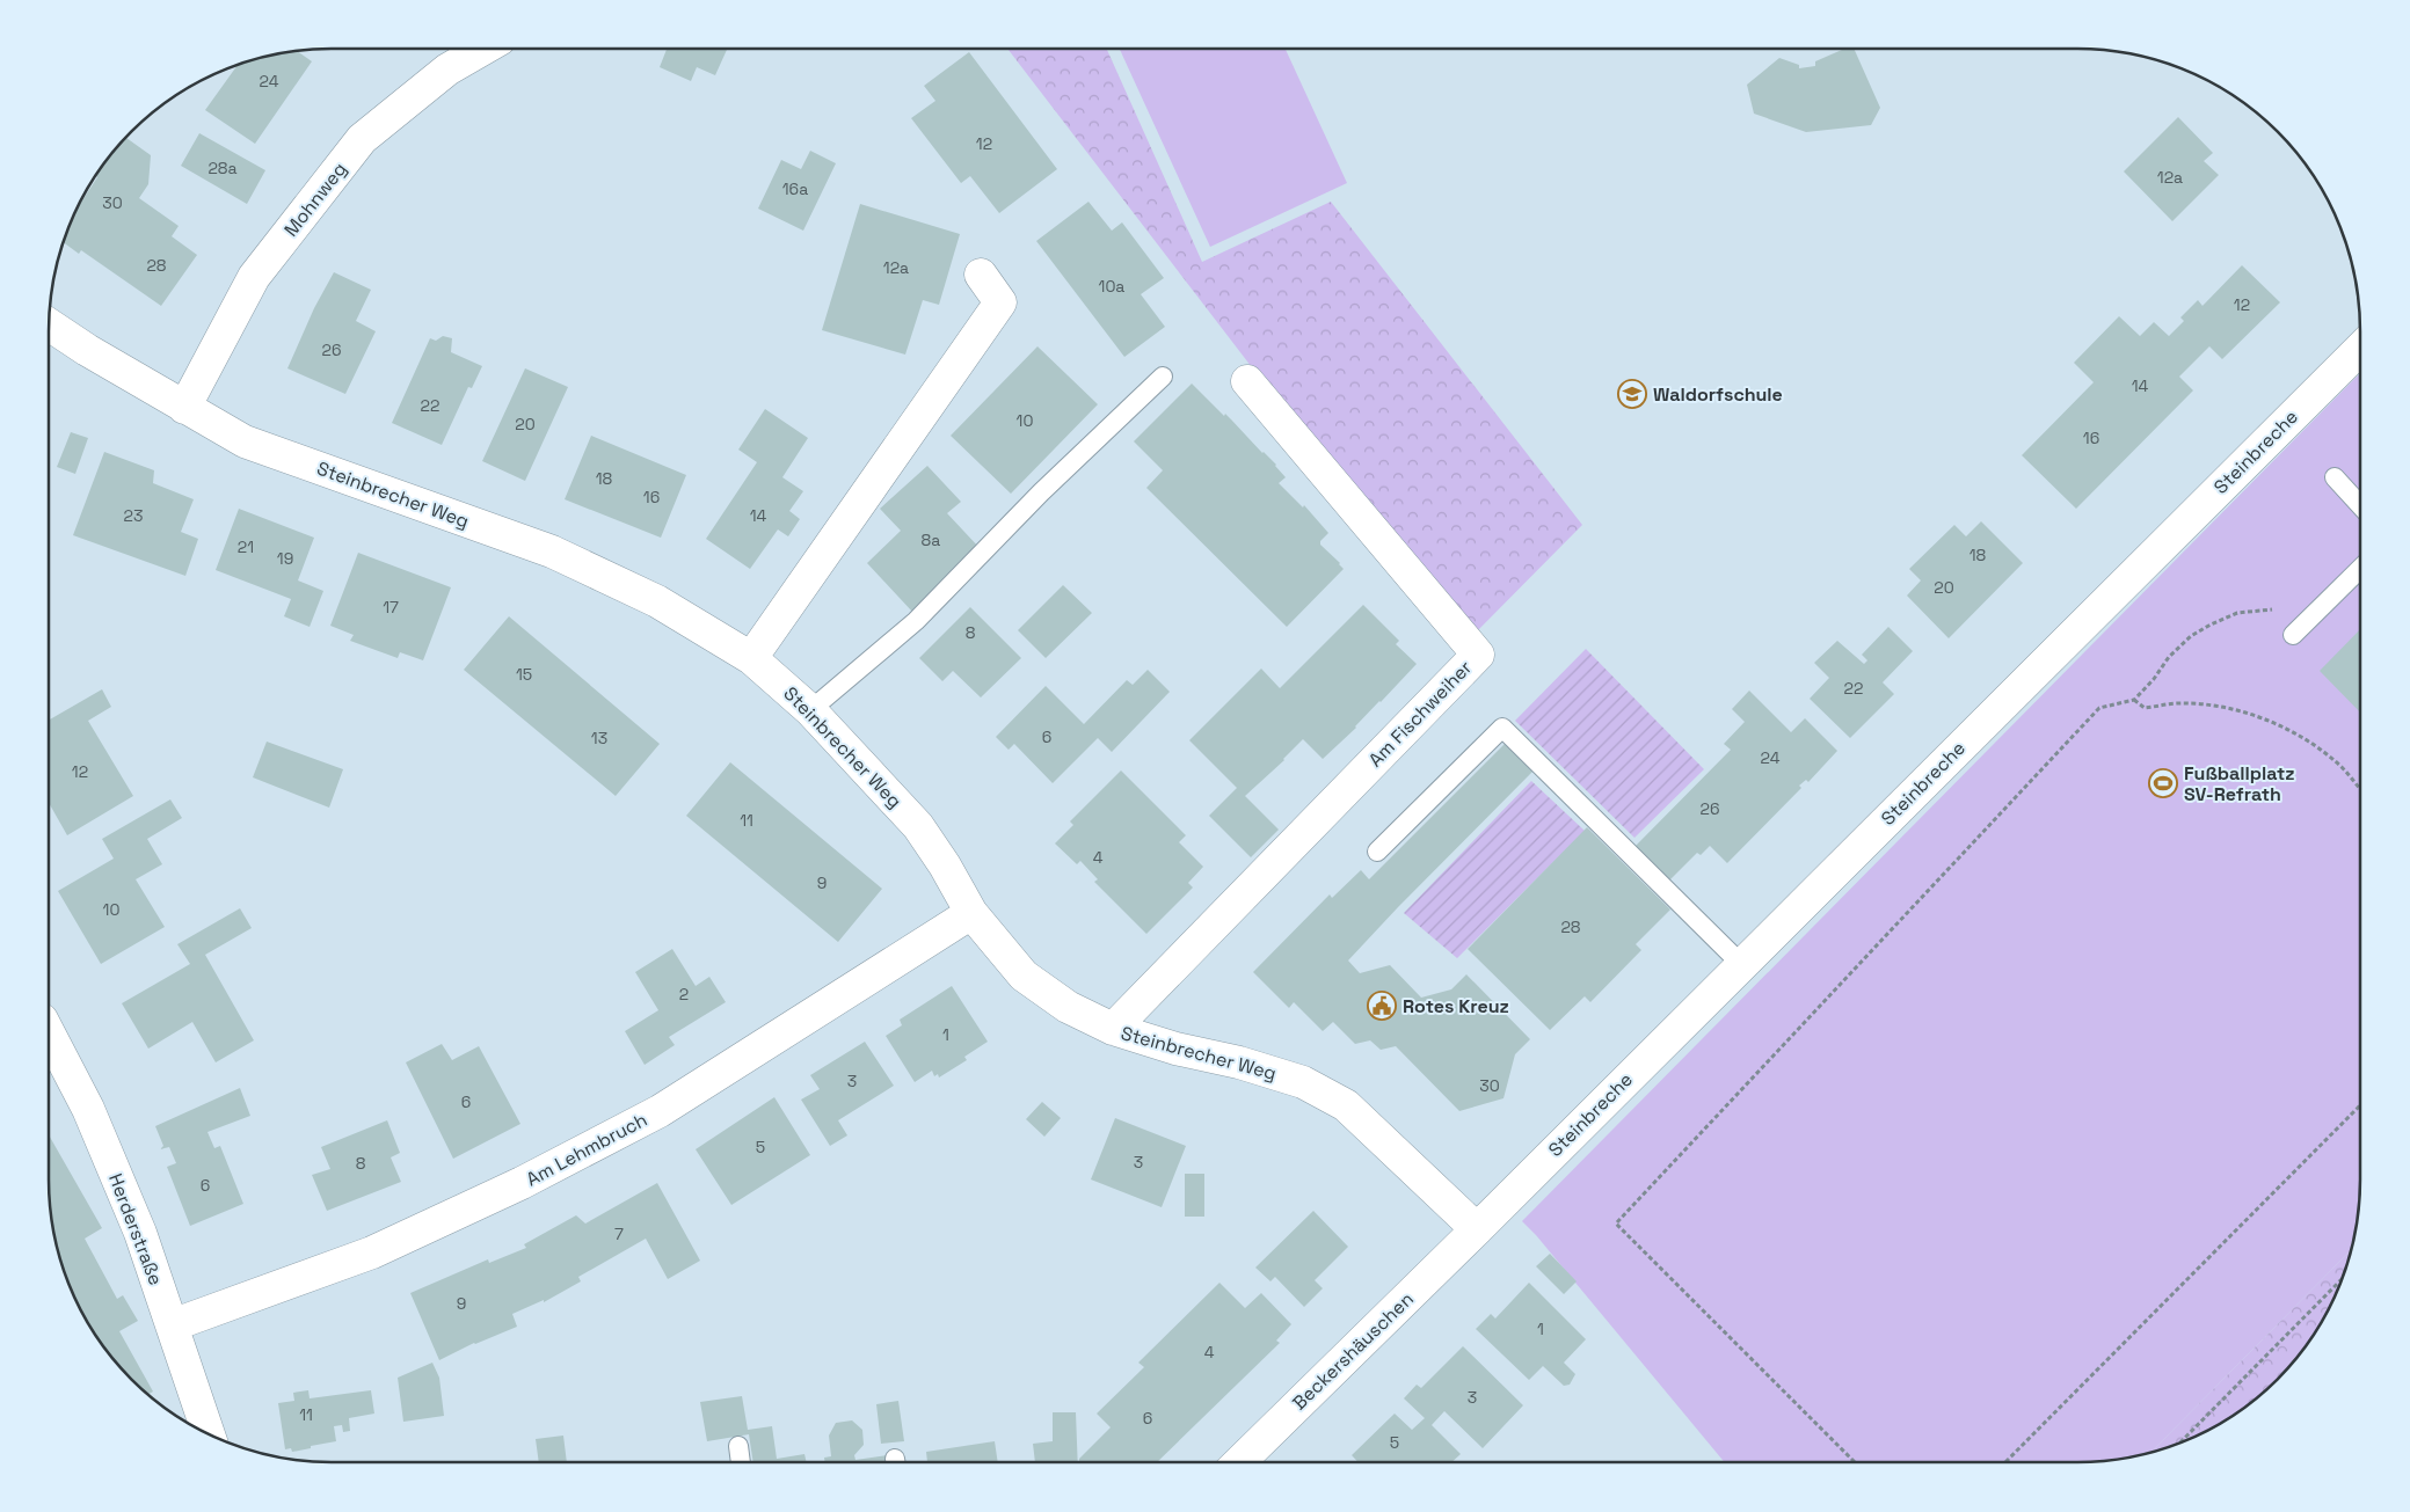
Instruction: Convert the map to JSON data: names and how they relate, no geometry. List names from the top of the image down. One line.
{"streets":{"street":["Mohnweg","Steinbreche","Steinbrecher Weg","Am Fischweiher","Am Lehmbruch","Herderstraße","Beckershäuschen"]},"crossings":[["Mohnweg","Steinbrecher Weg"],["Steinbreche","Steinbrecher Weg"],["Steinbreche","Beckershäuschen"],["Steinbrecher Weg","Am Fischweiher"],["Steinbrecher Weg","Am Lehmbruch"],["Steinbrecher Weg","Beckershäuschen"],["Am Lehmbruch","Herderstraße"]],"places":{"school or university":["Waldorfschule"],"sports":["Fußballplatz SV-Refrath"],"public building":["Rotes Kreuz"]},"house_numbers":["24","12","28a","12a","16a","30","28","12a","10a","12","26","14","22","10","20","16","18","16","23","14","8a","21","18","19","20","17","8","15","22","6","13","24","12","26","11","4","9","10","28","2","1","3","30","6","5","3","8","6","7","9","1","4","3","11","6","5"]}
